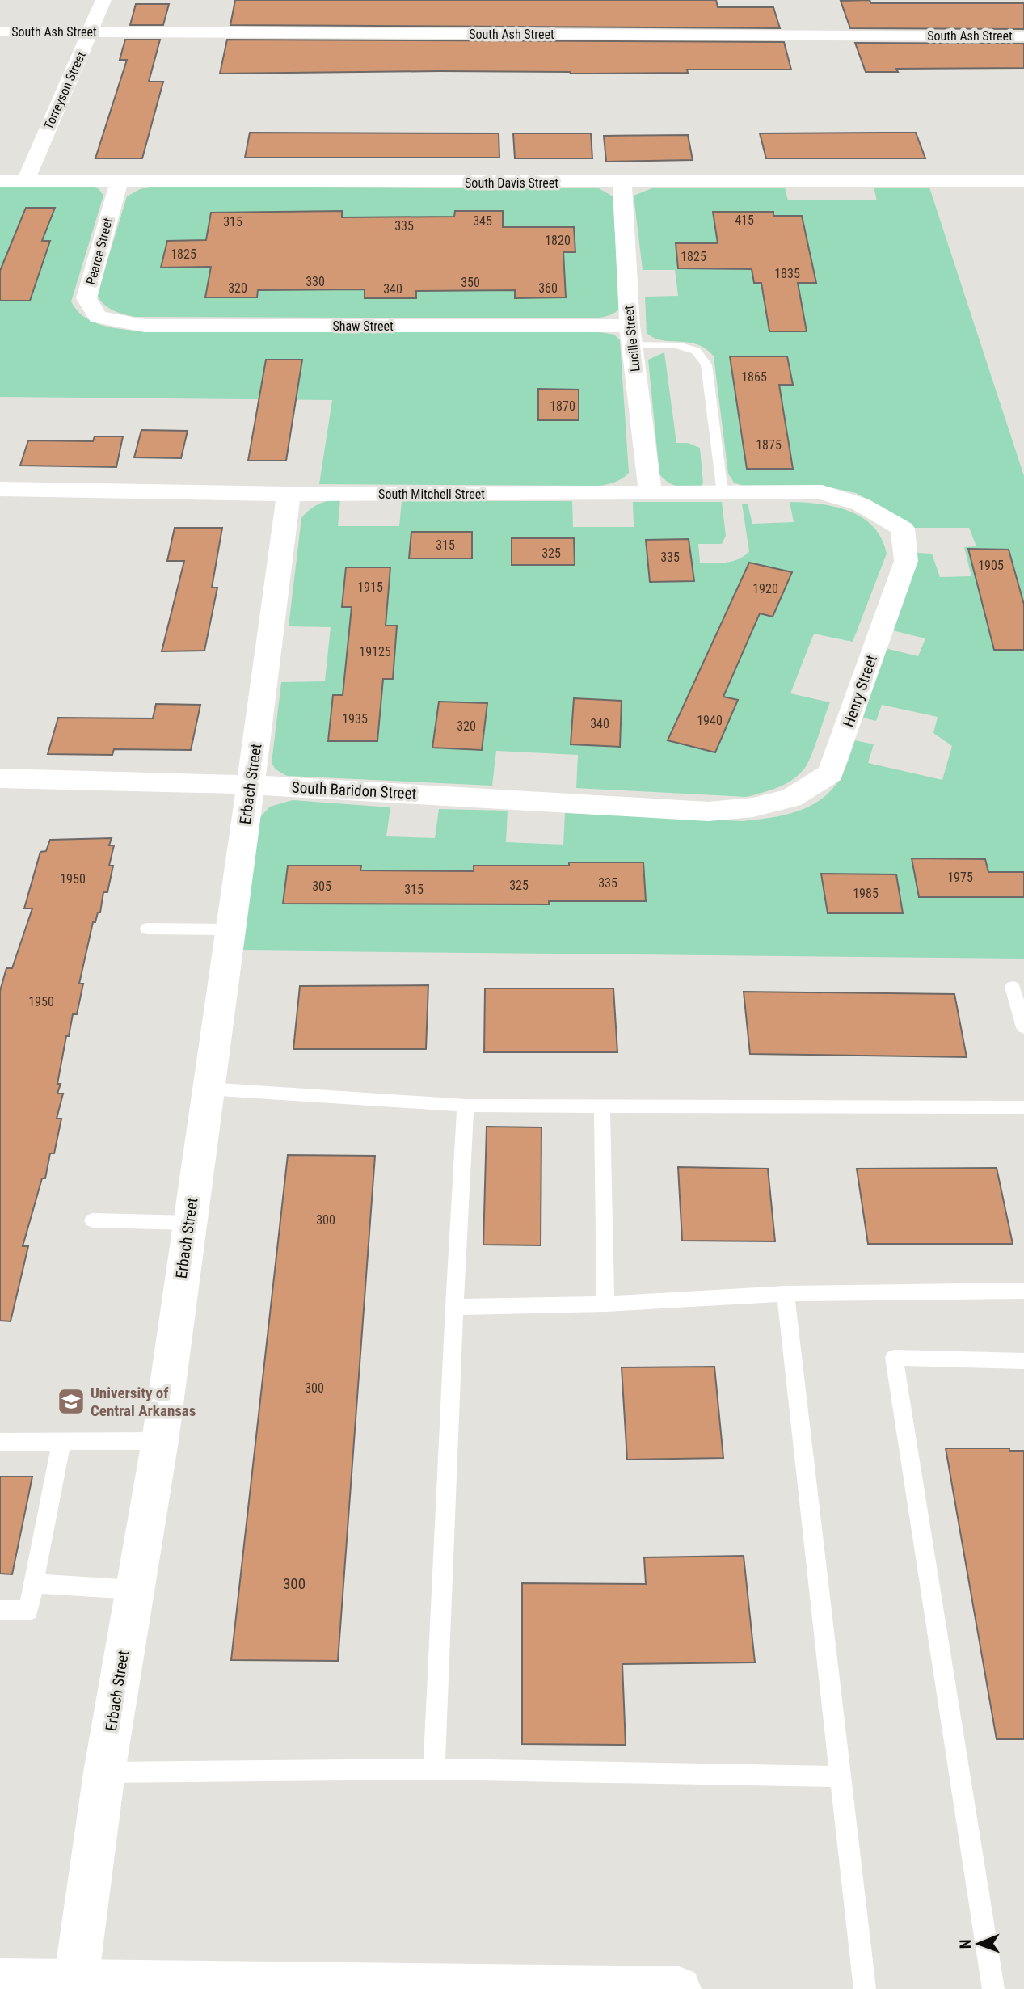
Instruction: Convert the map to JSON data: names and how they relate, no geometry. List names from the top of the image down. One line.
{"streets":{"street":["South Ash Street","Torreyson Street","South Davis Street","Pearce Street","Shaw Street","Lucille Street","South Mitchell Street","Henry Street","Erbach Street","South Baridon Street"]},"crossings":[["South Ash Street","Torreyson Street"],["Torreyson Street","South Davis Street"],["South Davis Street","Pearce Street"],["South Davis Street","Lucille Street"],["Pearce Street","Shaw Street"],["Shaw Street","Lucille Street"],["Lucille Street","South Mitchell Street"],["South Mitchell Street","Henry Street"],["South Mitchell Street","Erbach Street"],["Henry Street","South Baridon Street"],["Erbach Street","South Baridon Street"]],"places":{"school or university":["University of Central Arkansas"]},"house_numbers":["415","345","315","335","1820","1825","1825","1835","330","350","320","360","340","1865","1870","1875","315","325","335","1905","1915","1920","19125","1935","1940","340","320","1975","1950","335","325","305","315","1985","1950","300","300","300"],"north":"left"}
